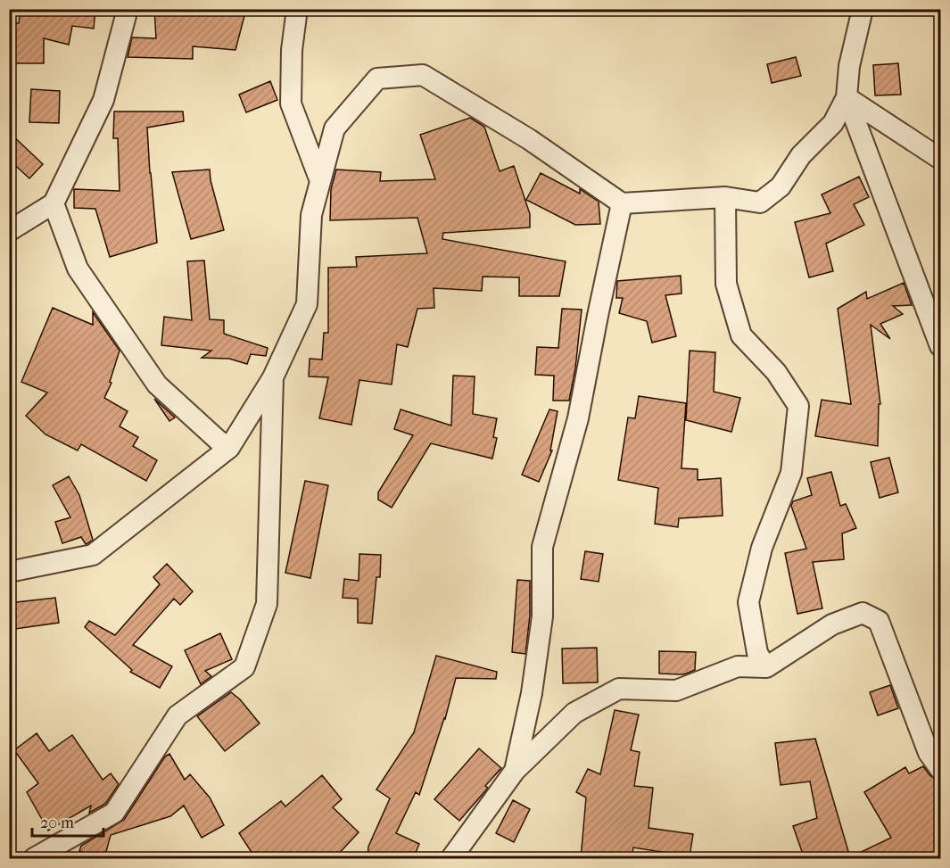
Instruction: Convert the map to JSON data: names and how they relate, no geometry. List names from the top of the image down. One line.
{"scale_bar":"20 m"}
